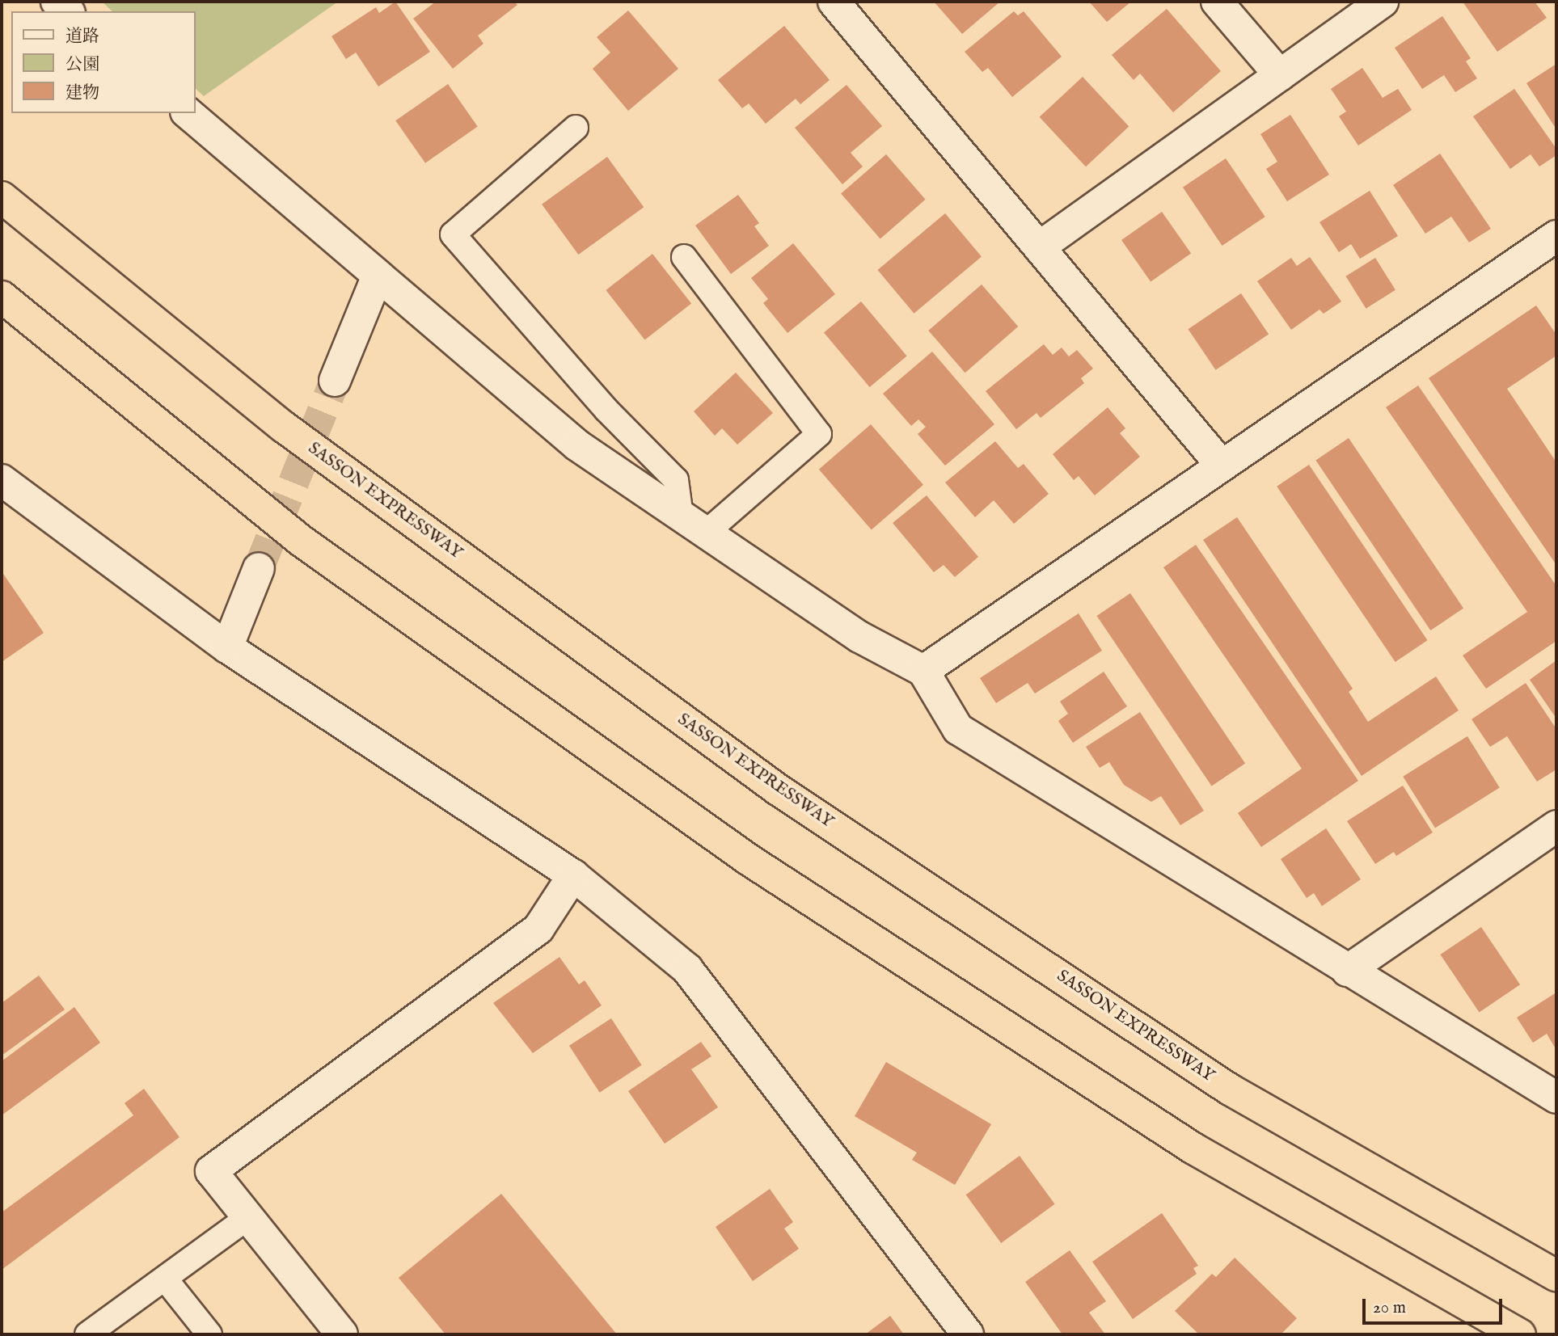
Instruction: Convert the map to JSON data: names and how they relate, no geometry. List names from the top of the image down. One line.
{"streets":{"highway":["SASSON EXPRESSWAY"]},"legend":["道路","公園","建物"],"scale_bar":"20 m"}
